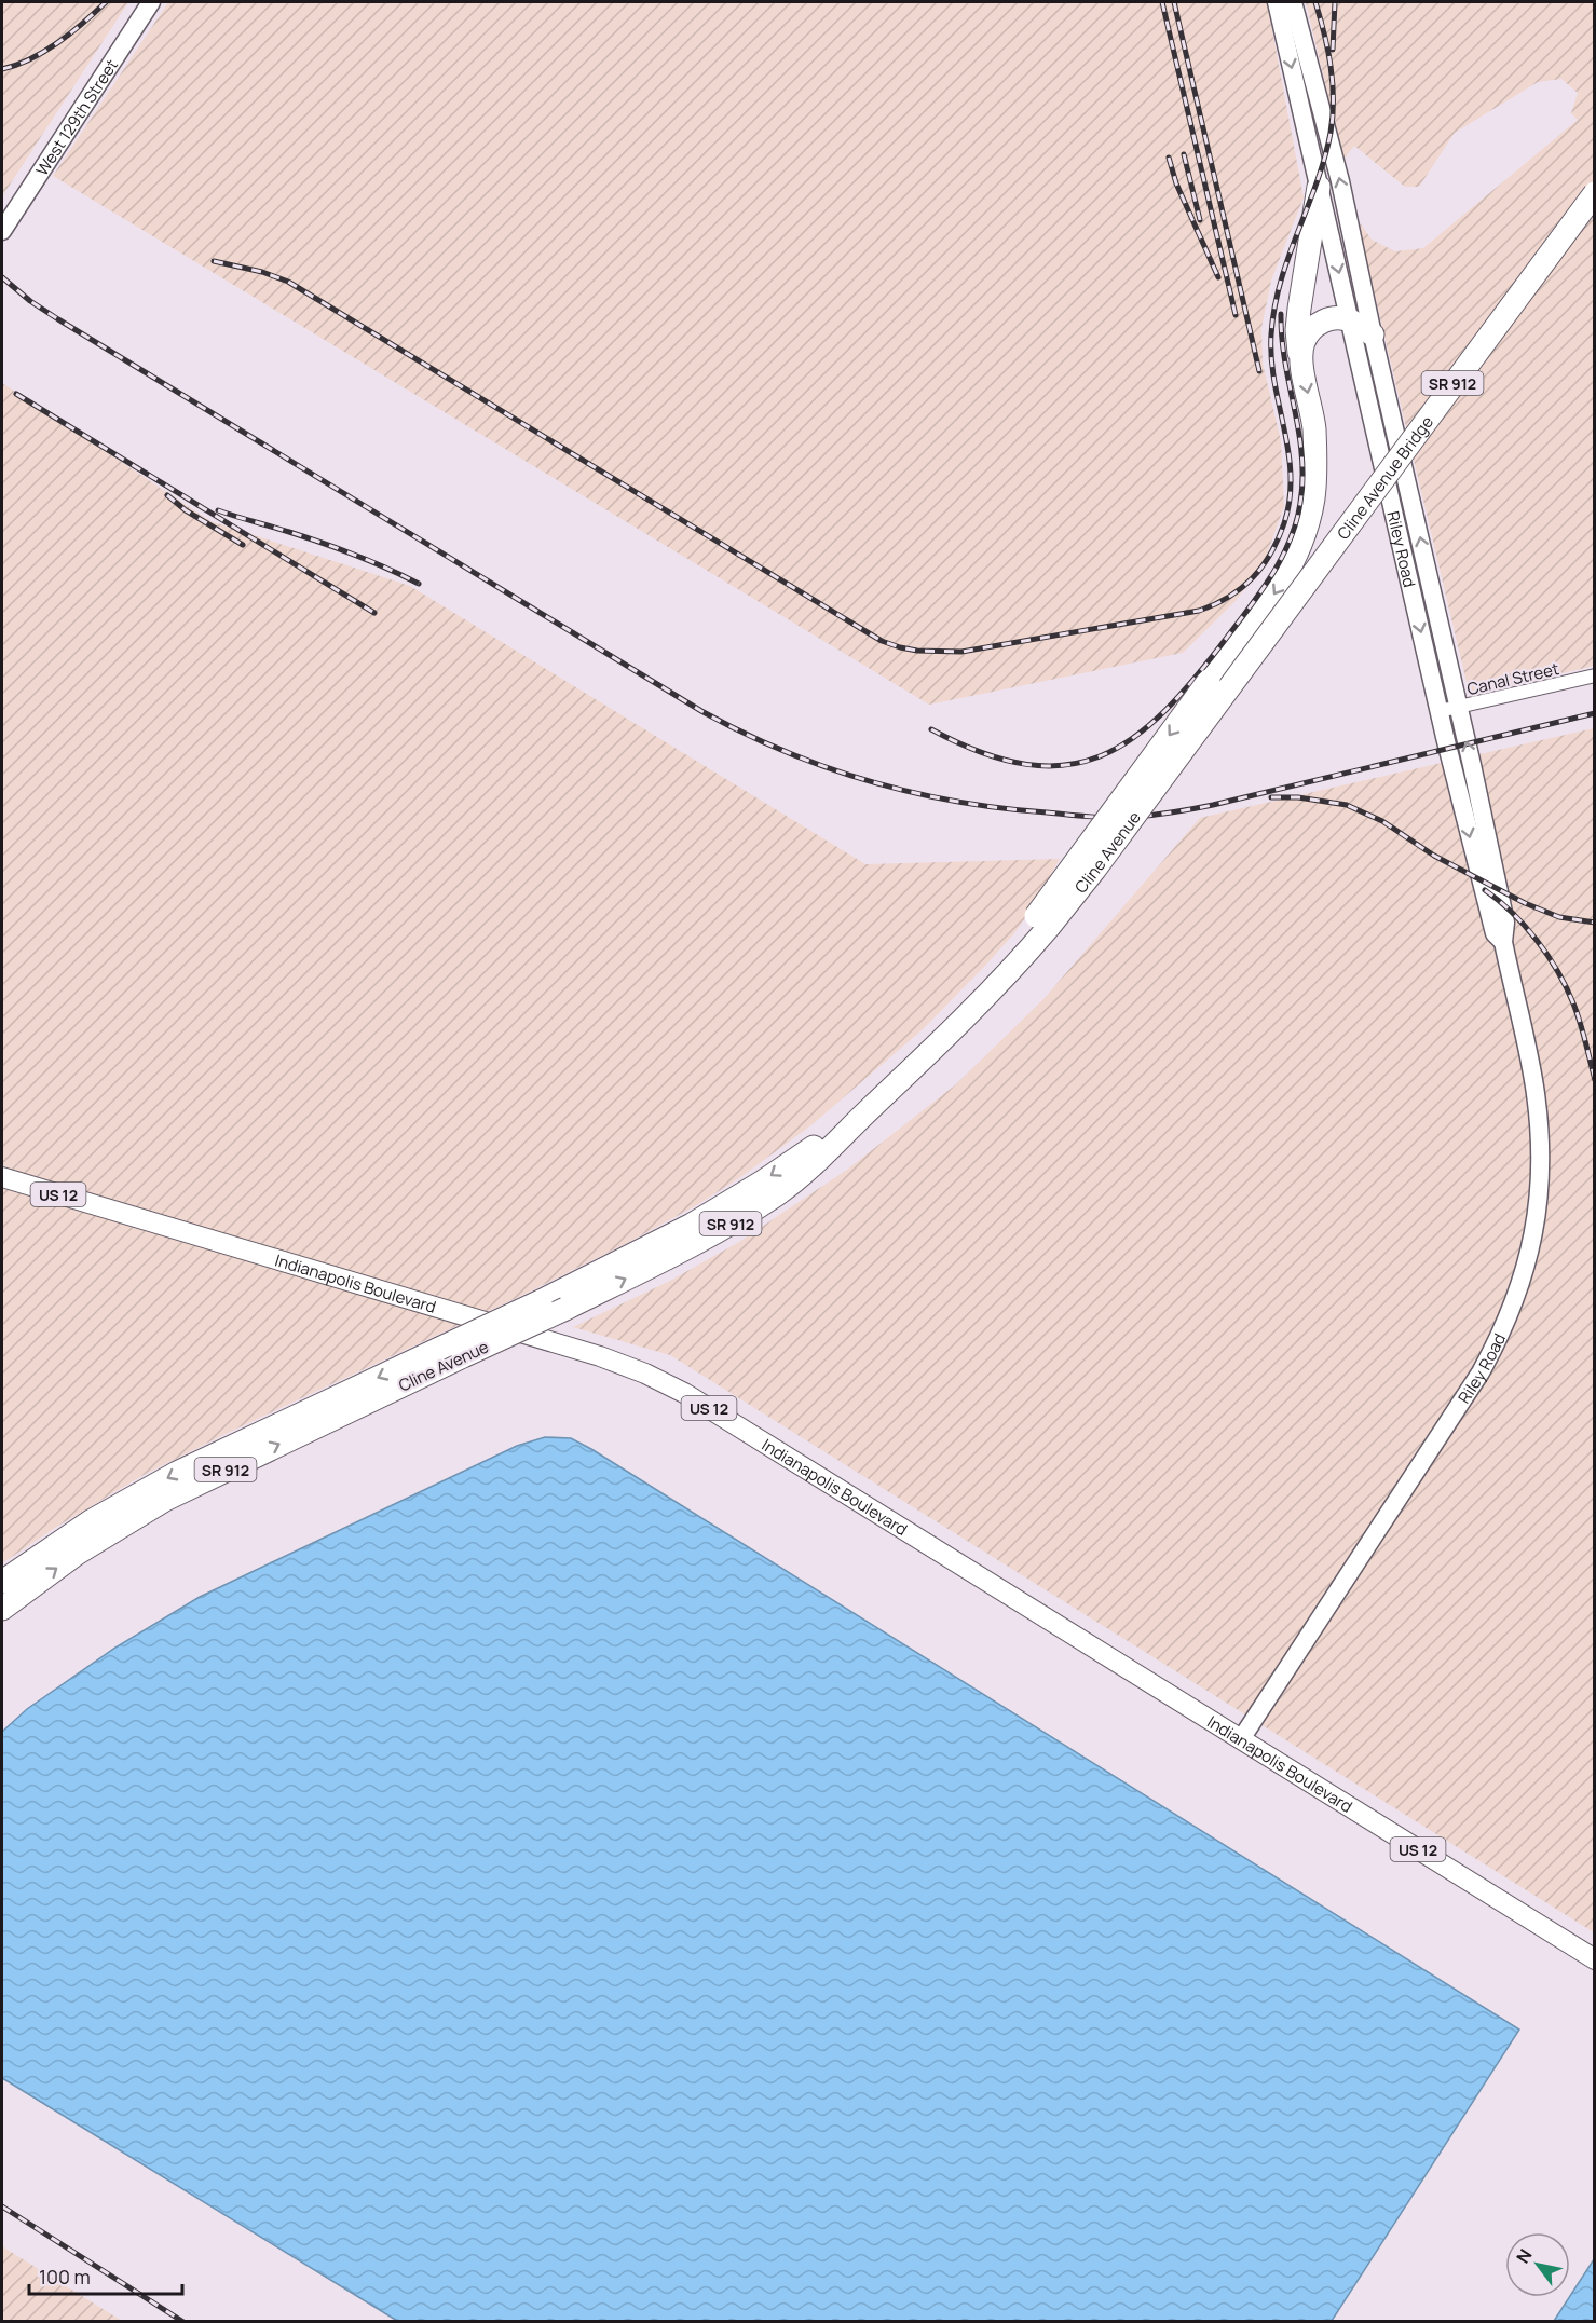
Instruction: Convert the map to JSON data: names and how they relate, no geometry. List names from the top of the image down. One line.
{"streets":{"highway":["SR 912","Cline Avenue Bridge","Cline Avenue"],"main road":["West 129th Street","Riley Road","US 12","Indianapolis Boulevard"],"street":["Canal Street"]},"crossings":[["Cline Avenue Bridge","Cline Avenue"],["Riley Road","Canal Street"],["Riley Road","Indianapolis Boulevard"]],"scale_bar":"100 m","north":"top left"}
